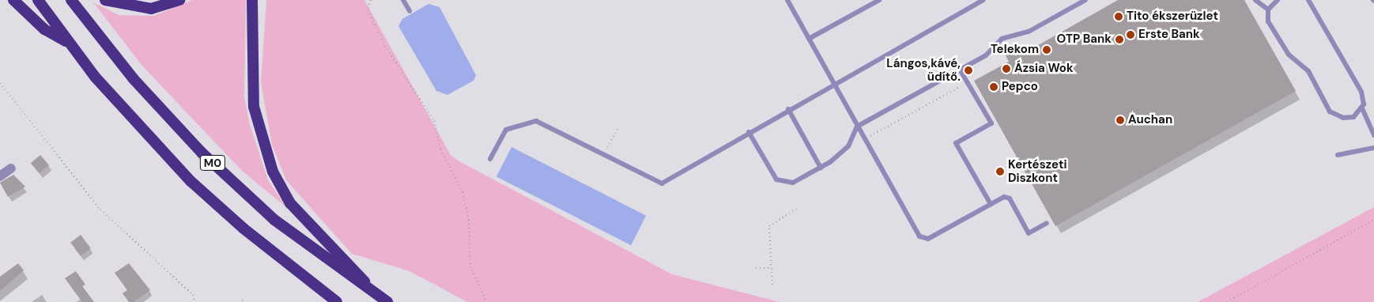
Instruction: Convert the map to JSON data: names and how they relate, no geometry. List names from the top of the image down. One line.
{"streets":{"highway":["M0"]},"places":["Tito ékszerüzlet","Erste Bank","OTP Bank","Telekom","Ázsia Wok","Lángos,kávé, üdítő.","Pepco","Auchan","Kertészeti Diszkont"]}
